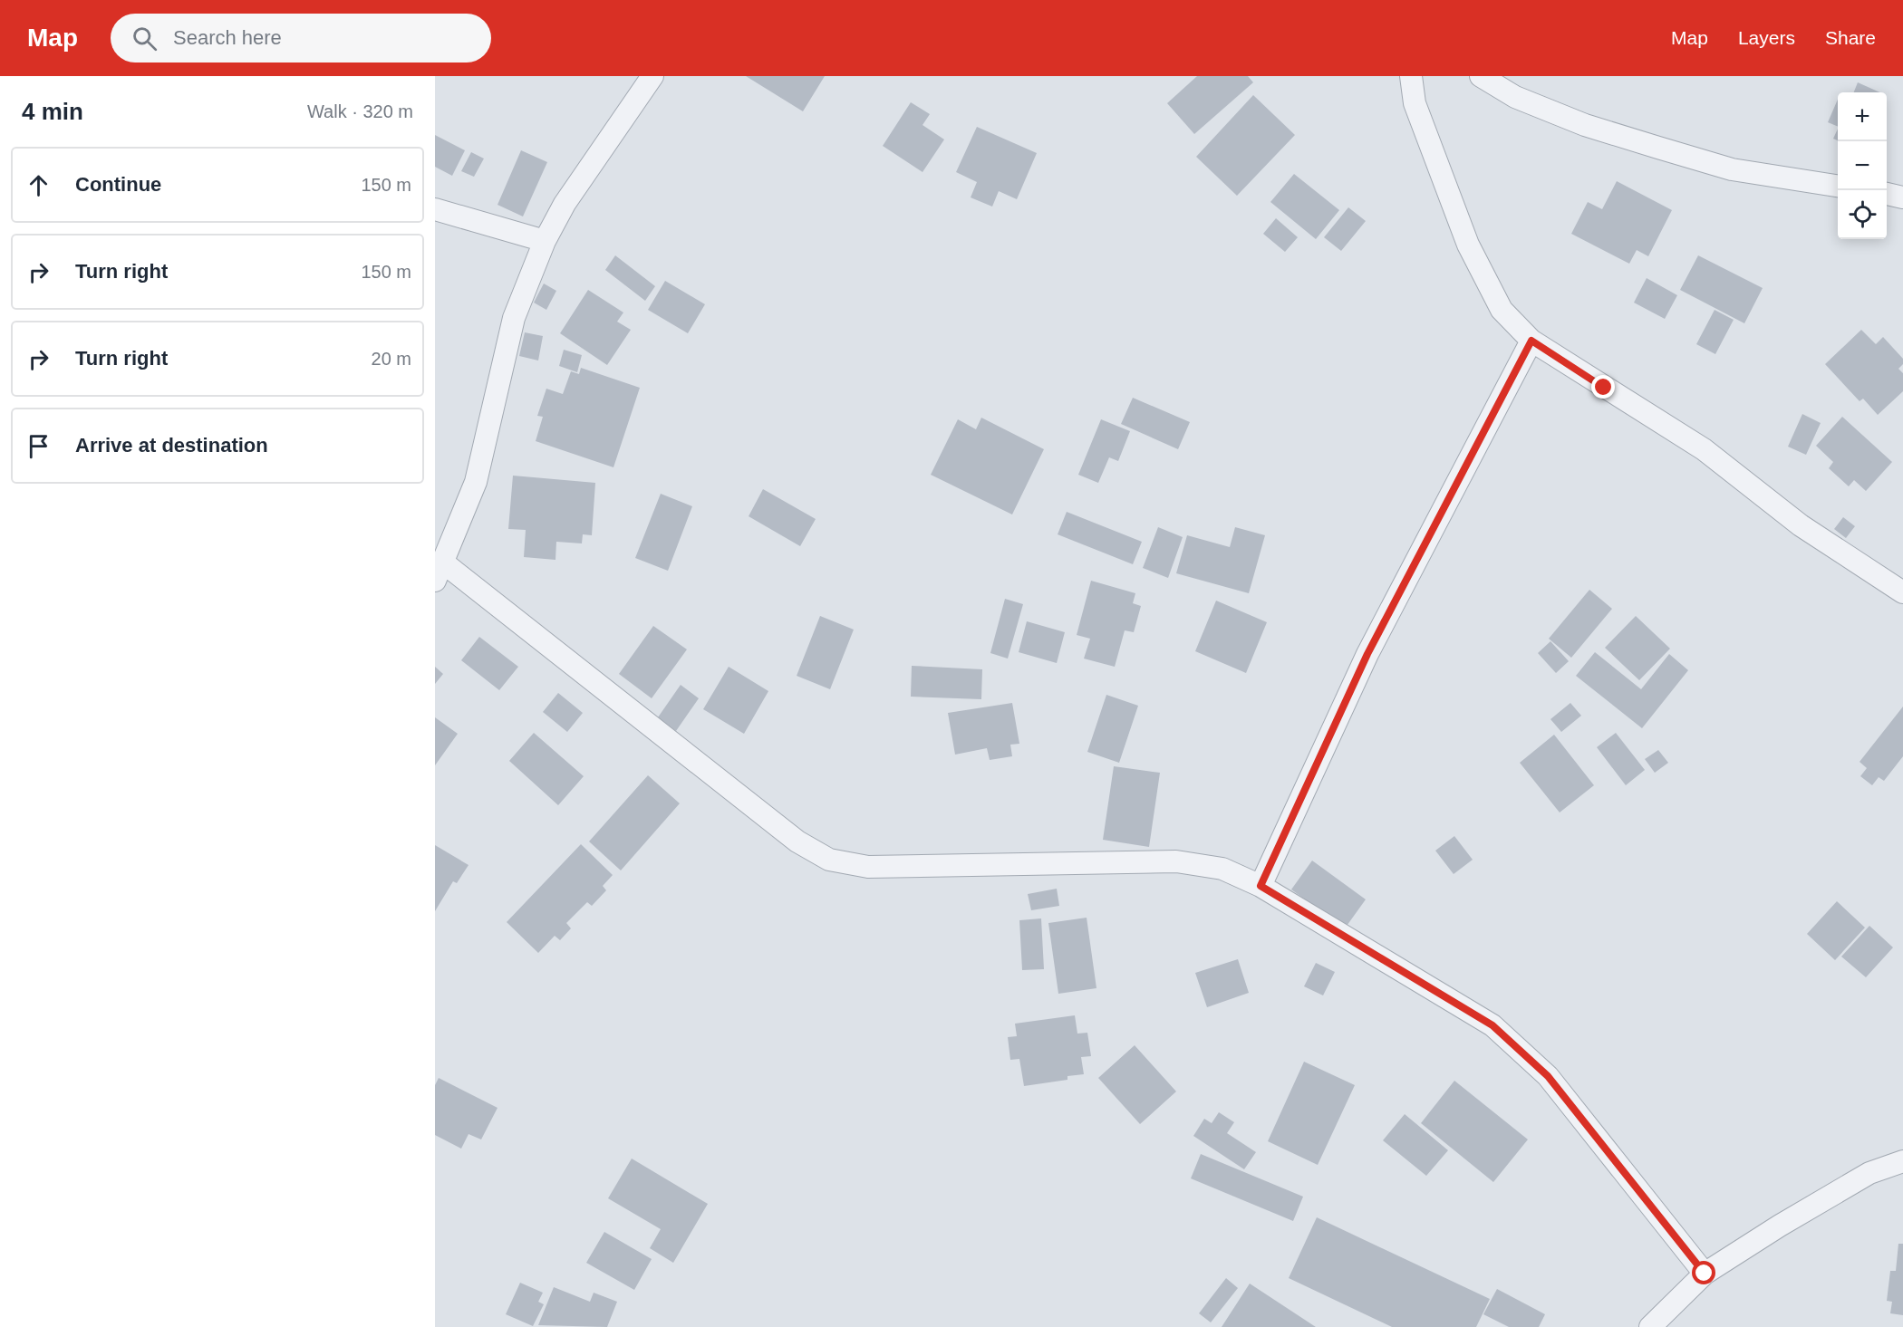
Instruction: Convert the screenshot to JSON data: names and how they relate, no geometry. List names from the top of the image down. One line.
{"page":{"header":"Map","search":"Search here","nav":["Map","Layers","Share"],"heading":["4 min","Walk · 320 m"],"map_buttons":["+","−"],"list":[["Continue","150 m"],["Turn right","150 m"],["Turn right","20 m"],"Arrive at destination"]}}
